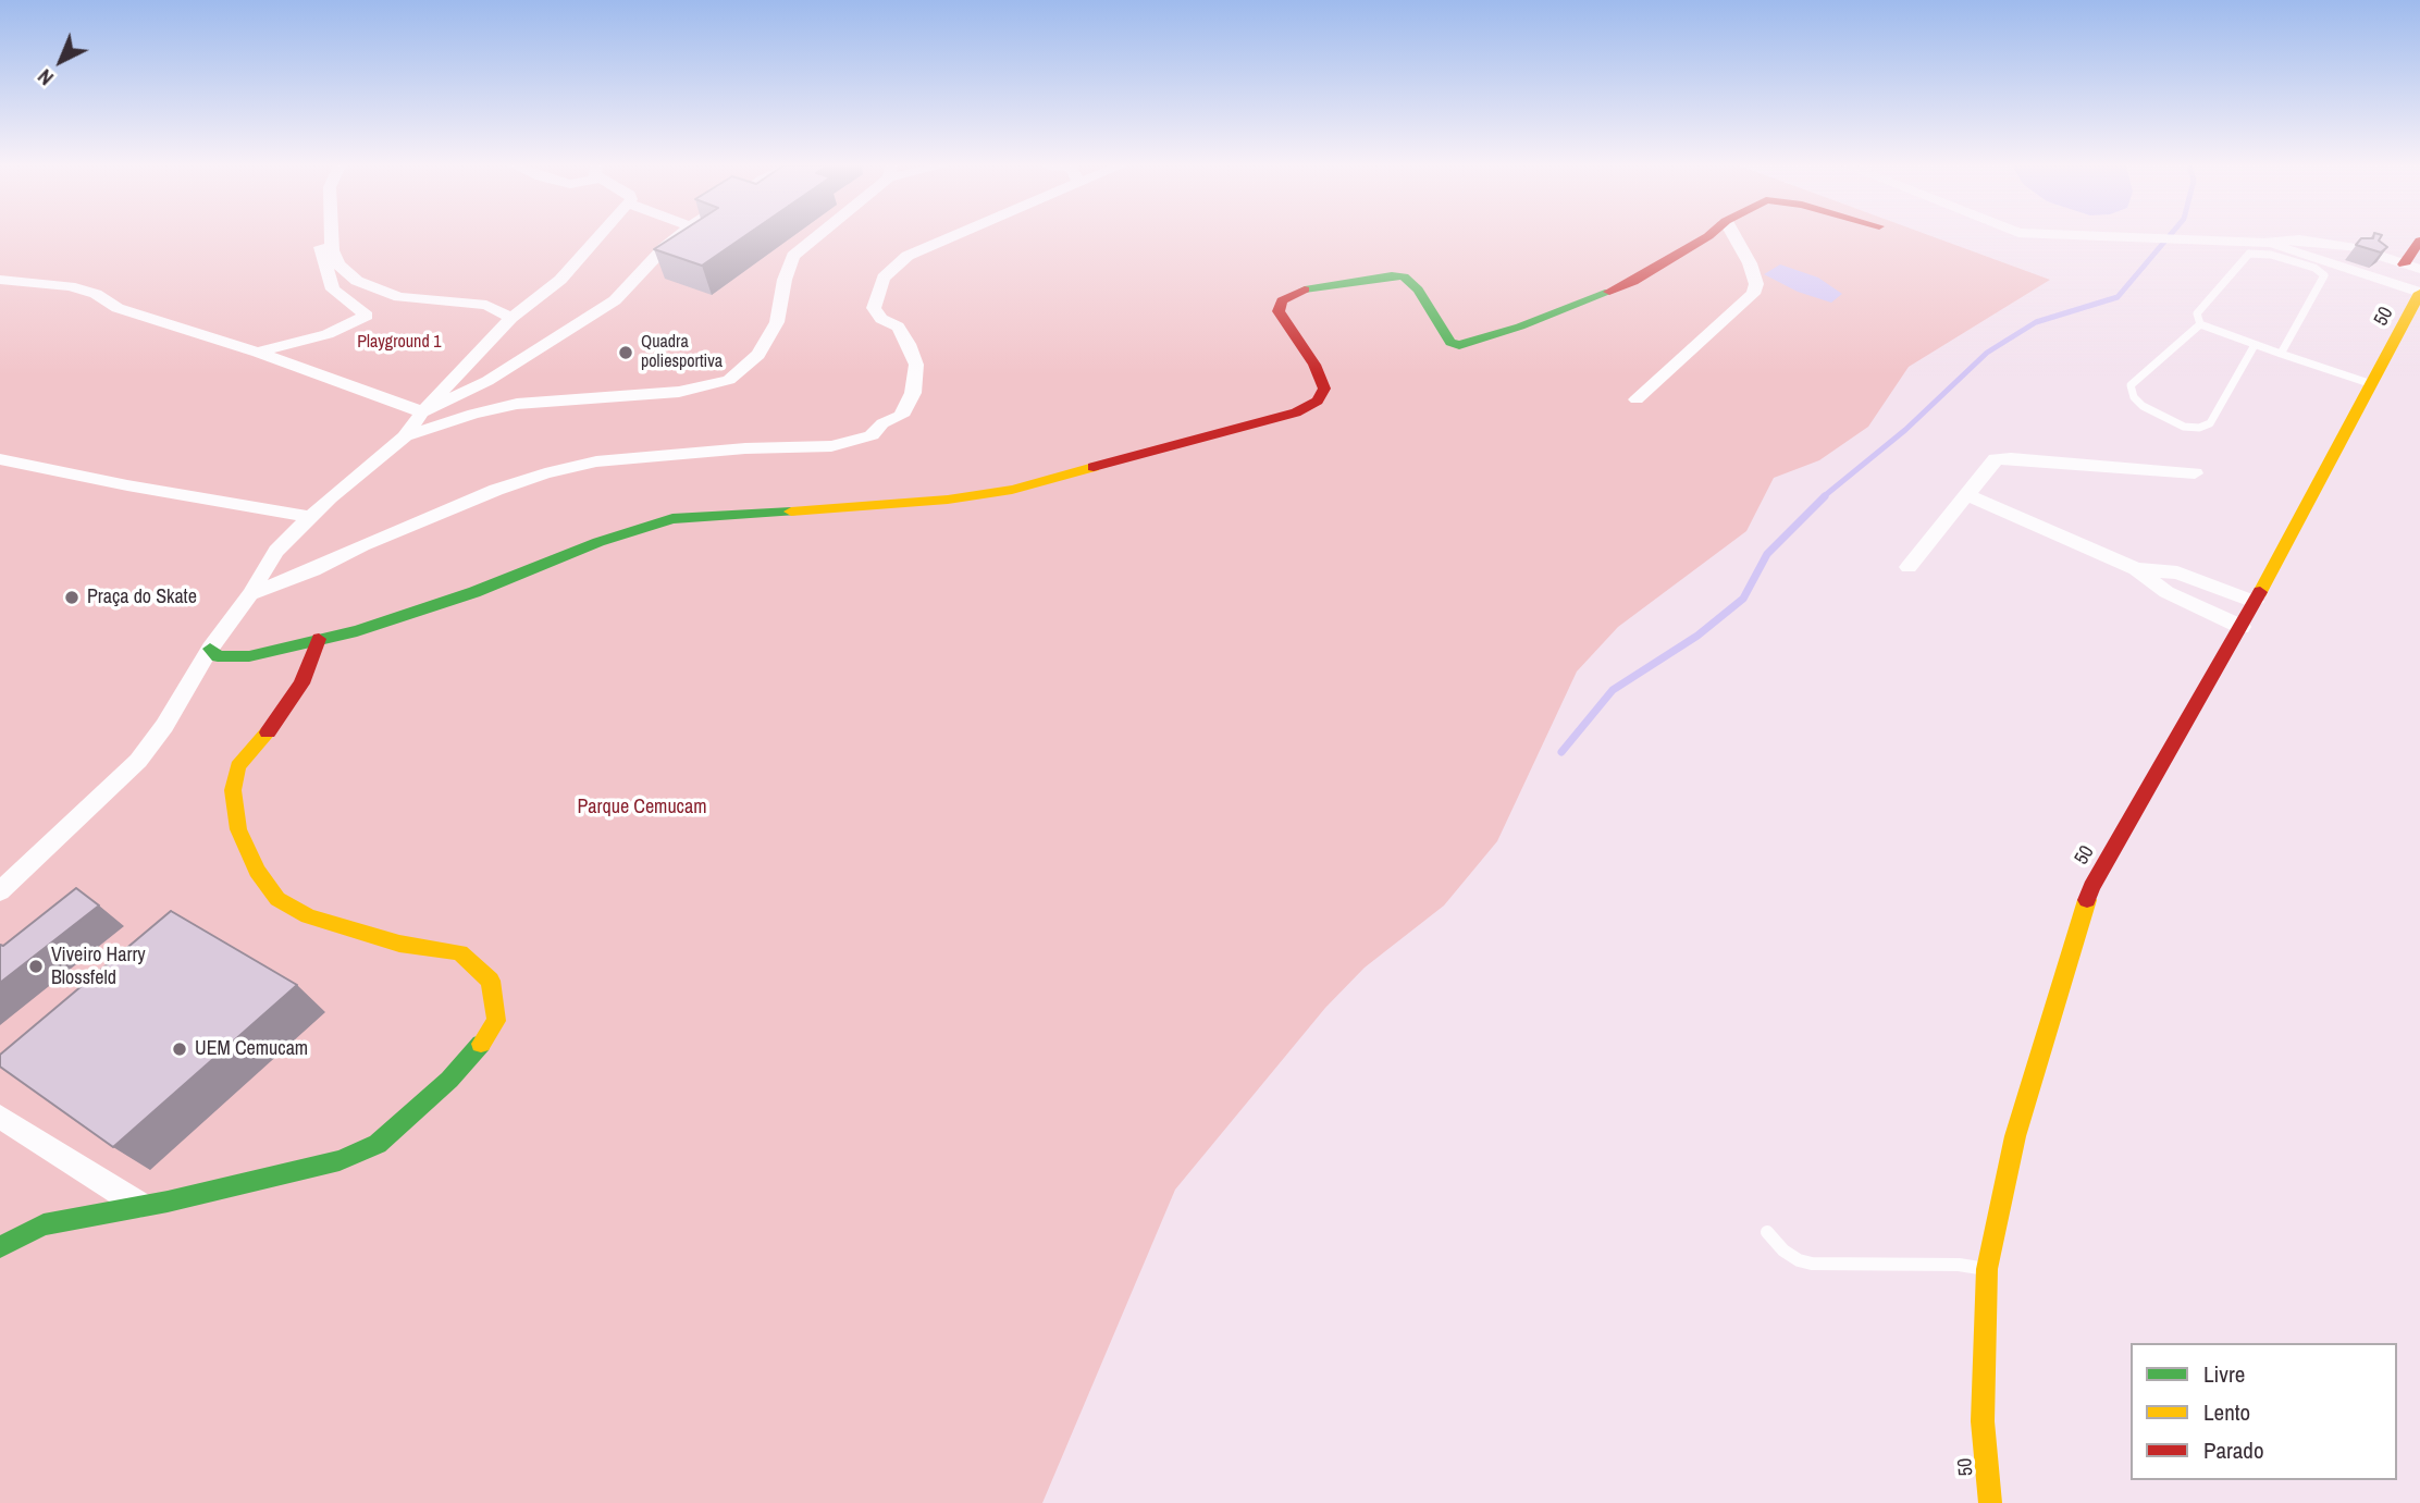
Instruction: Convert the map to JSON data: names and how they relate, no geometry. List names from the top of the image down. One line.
{"streets":{"street":["50"]},"parks":["Playground 1","Parque Cemucam"],"places":["Quadra poliesportiva","Praça do Skate","Viveiro Harry Blossfeld","UEM Cemucam"],"legend":["Livre","Lento","Parado"],"north":"bottom left"}
